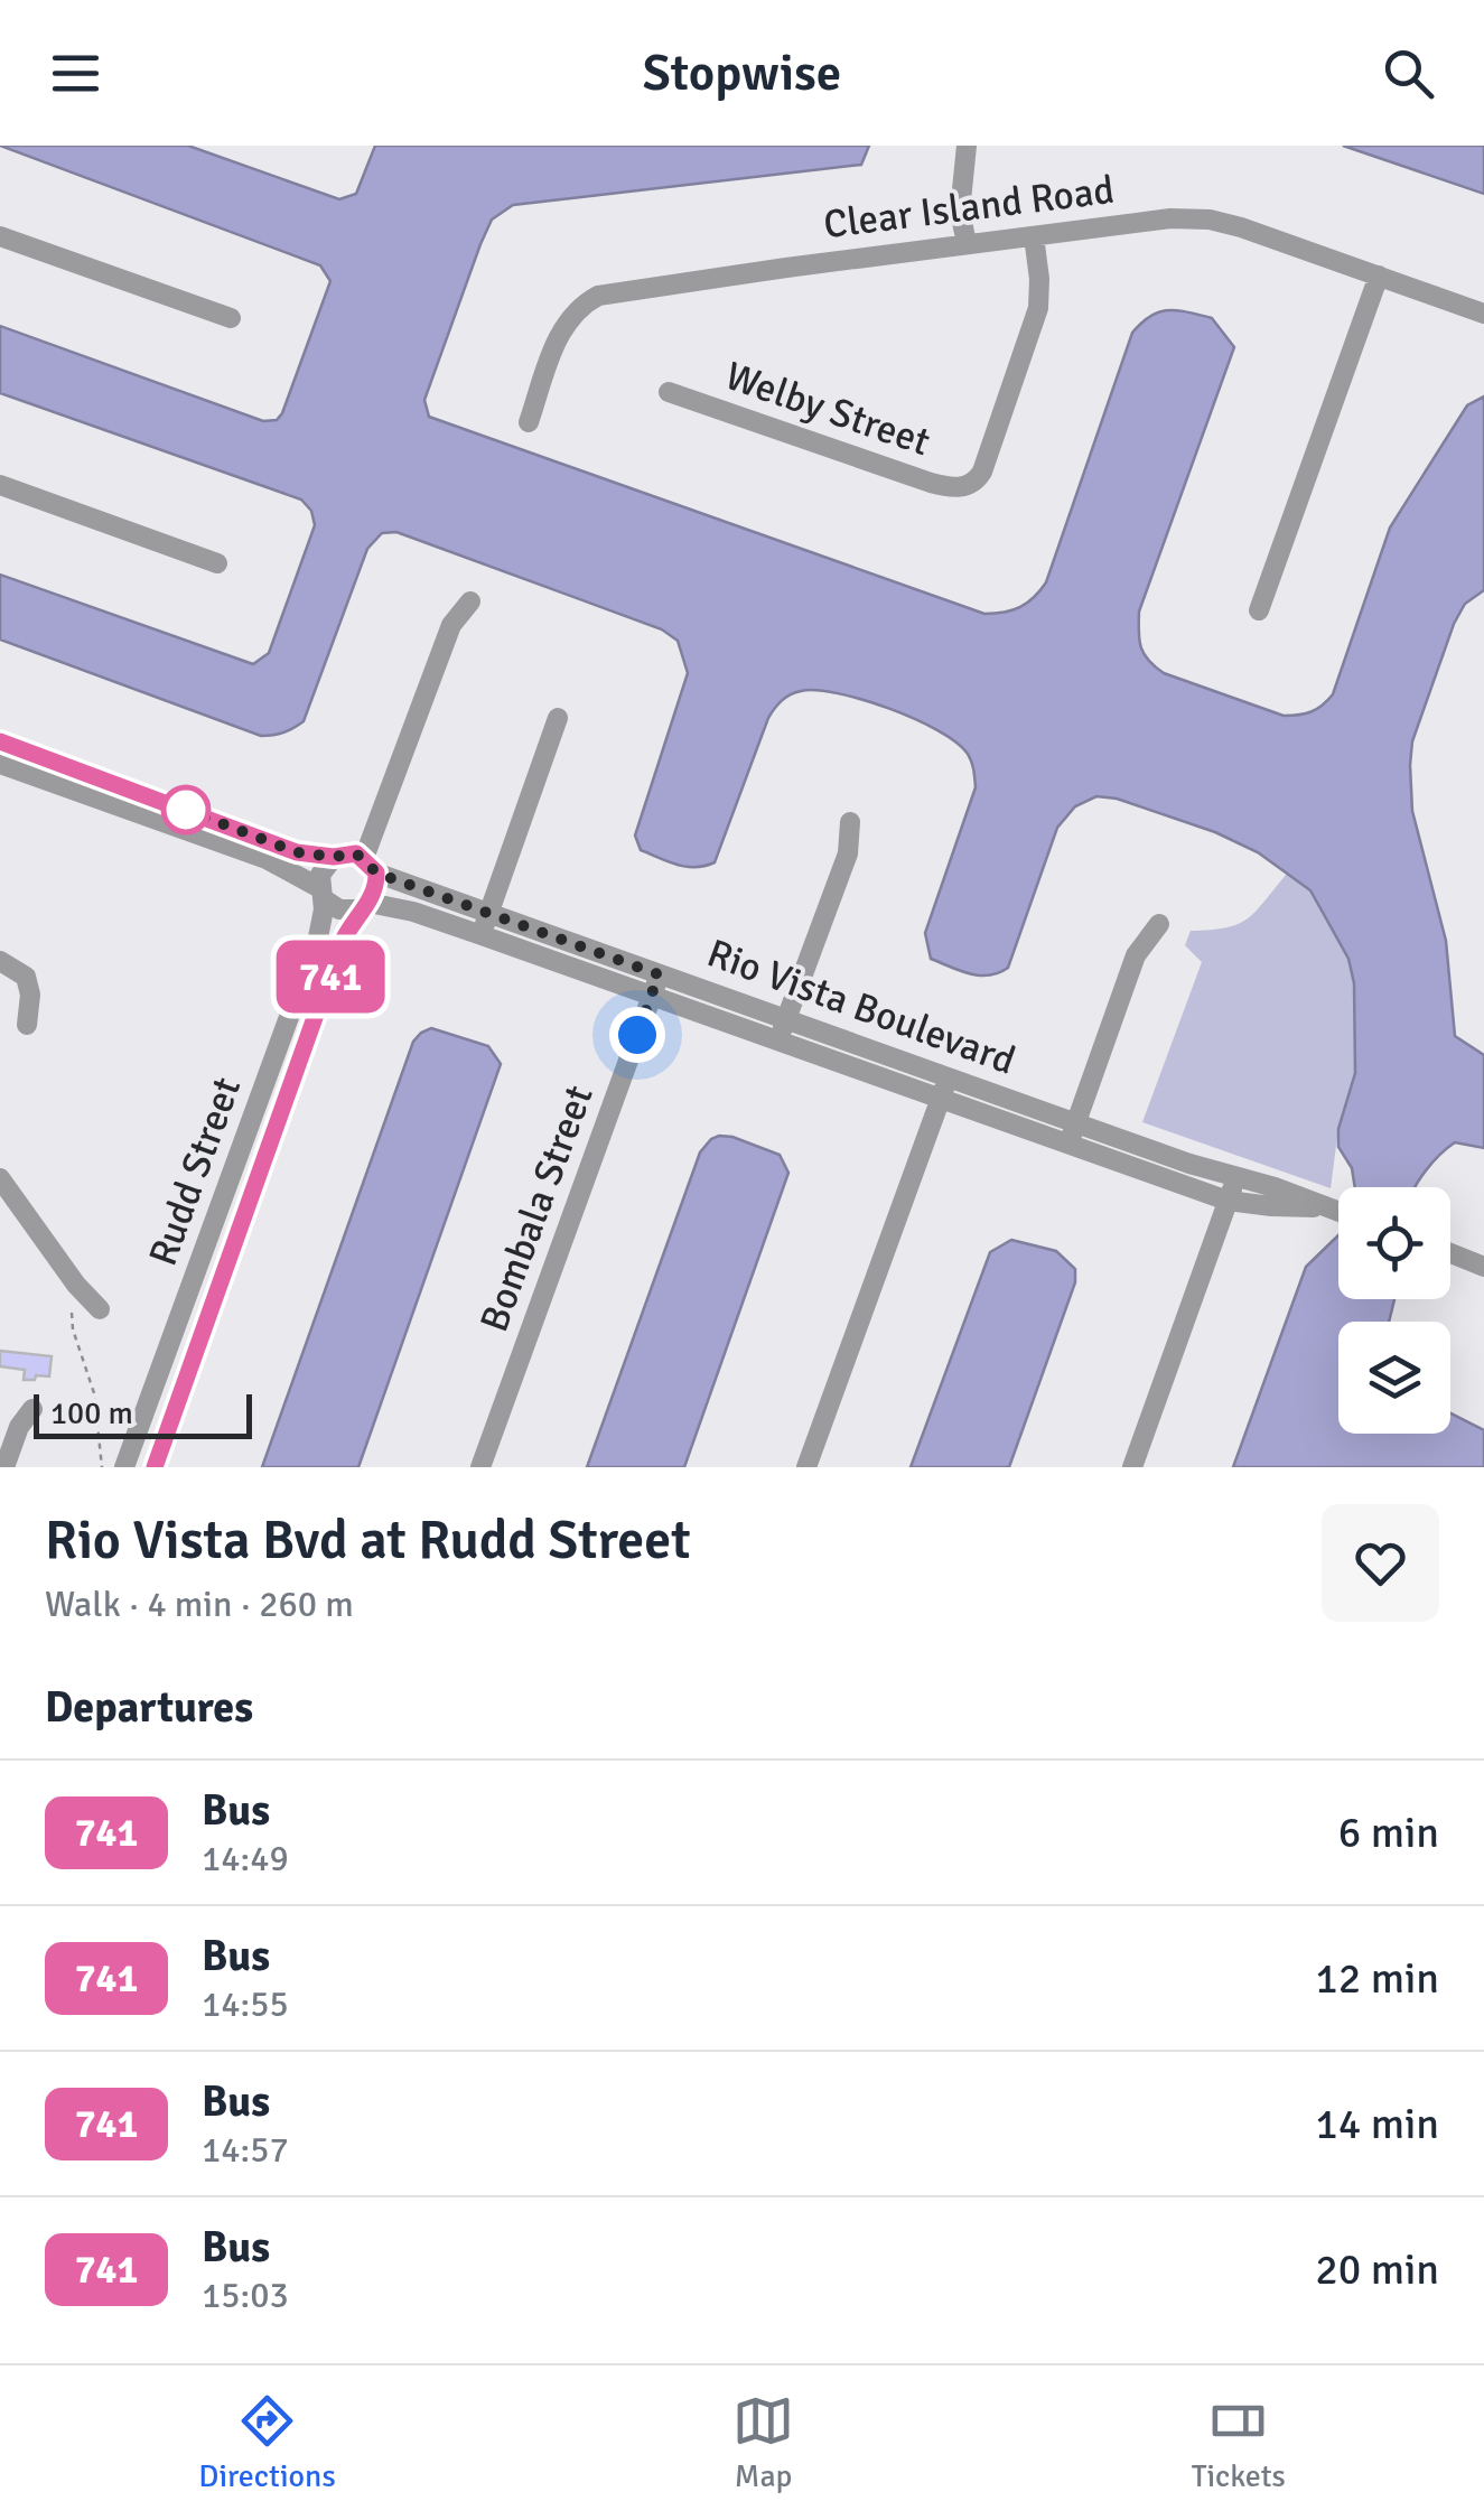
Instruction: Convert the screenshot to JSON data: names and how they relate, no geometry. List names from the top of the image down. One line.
{"streets":{"street":["Clear Island Road","Welby Street","Rio Vista Boulevard","Rudd Street","Bombala Street"]},"crossings":[["Clear Island Road","Welby Street"],["Rio Vista Boulevard","Rudd Street"],["Rio Vista Boulevard","Bombala Street"]],"lines":["bus line 741"],"scale_bar":"100 m","page":{"header":"Stopwise","on_map":"741","scale":"100 m","heading":[["Rio Vista Bvd at Rudd Street","Walk · 4 min · 260 m"],"Departures"],"list":[{"mark":"741","name":"Bus","note":"14:49","value":"6 min"},{"mark":"741","name":"Bus","note":"14:55","value":"12 min"},{"mark":"741","name":"Bus","note":"14:57","value":"14 min"},{"mark":"741","name":"Bus","note":"15:03","value":"20 min"}],"tabs":["Directions","Map","Tickets"]}}
